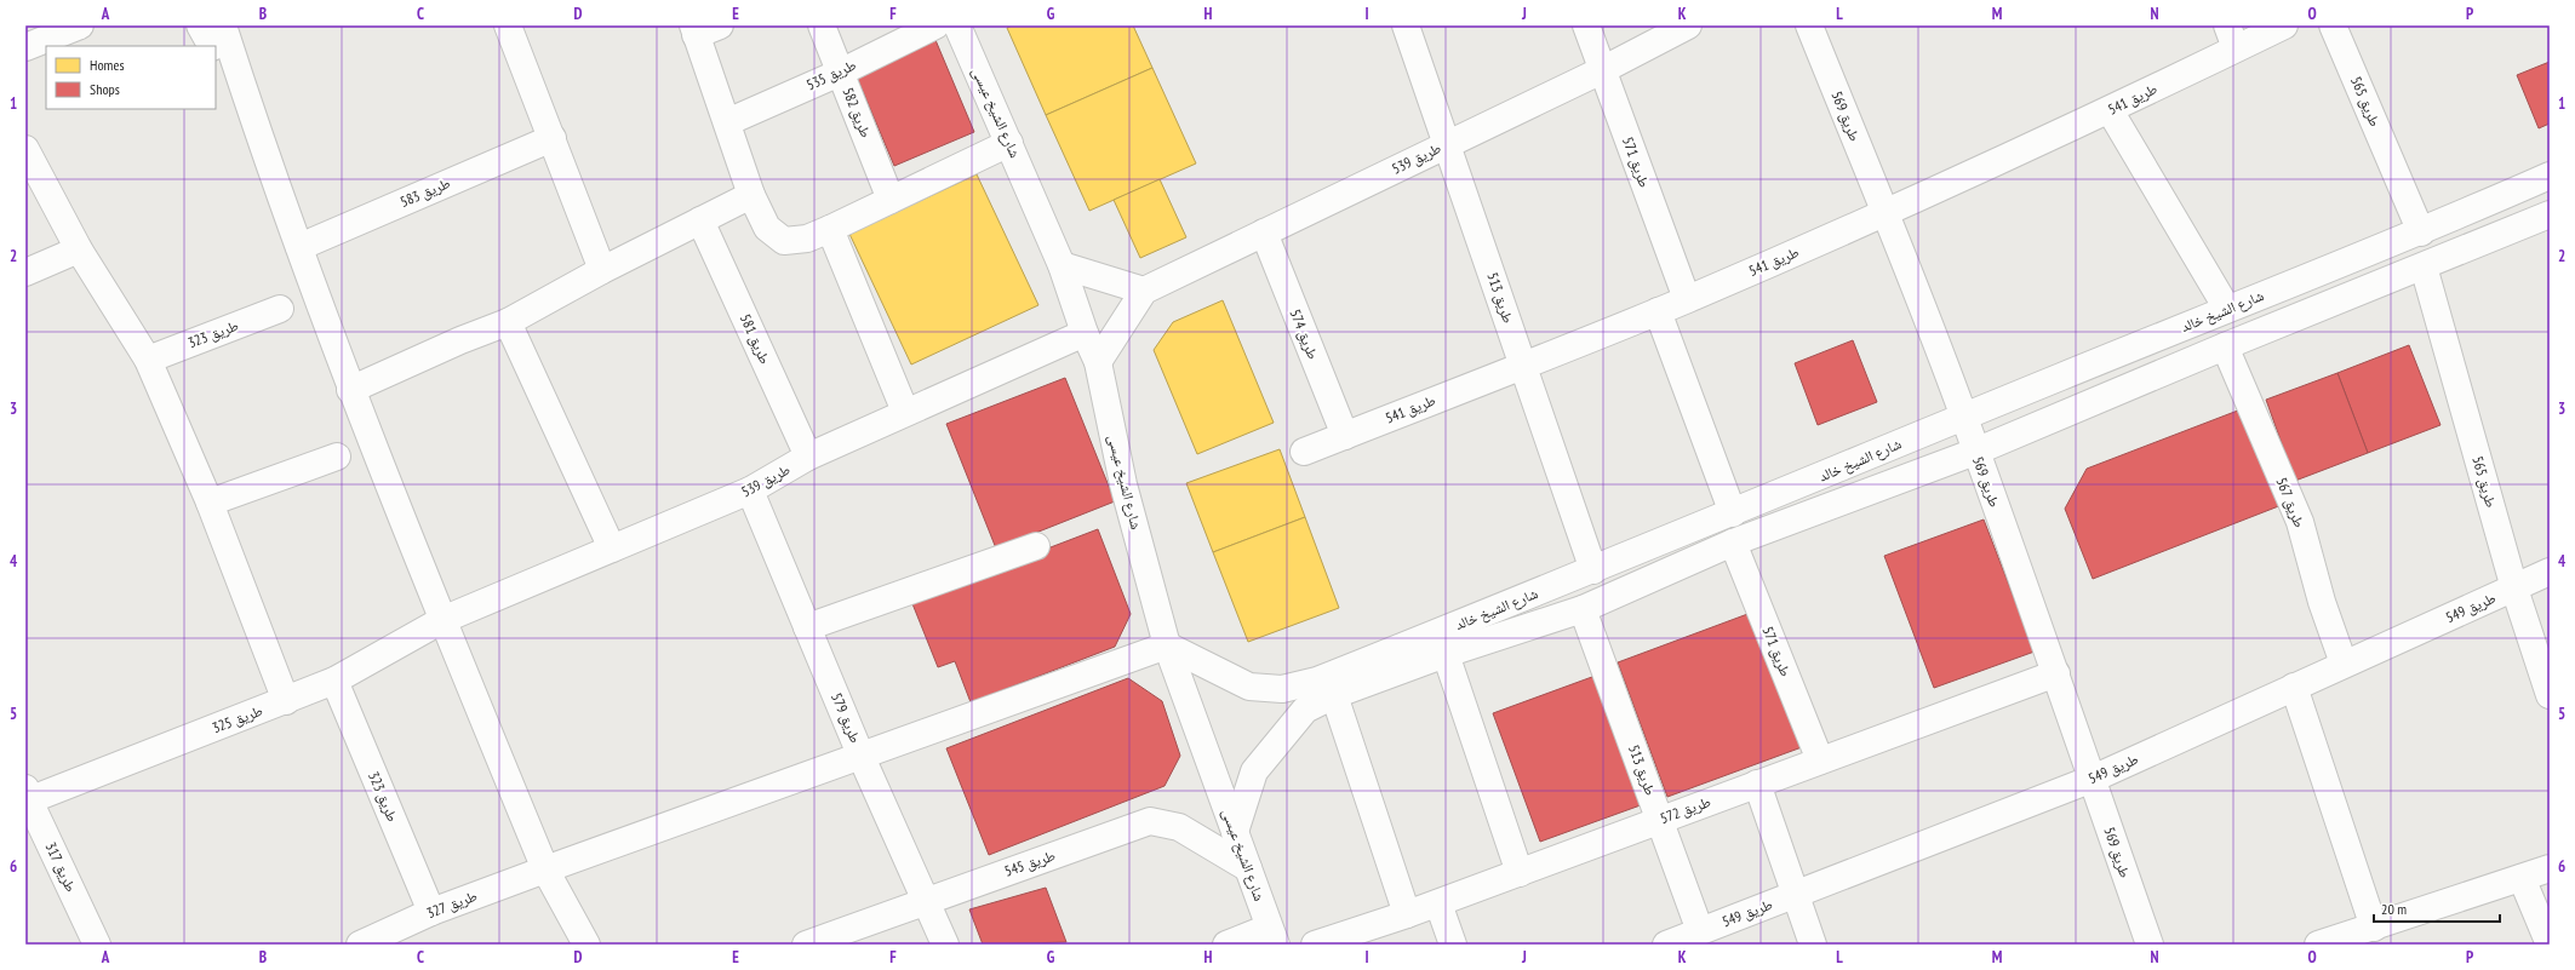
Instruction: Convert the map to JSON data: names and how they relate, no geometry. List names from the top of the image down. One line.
{"streets":{"street":["طريق 535","طريق 541","طريق 565","طريق 582","شارع الشيخ عيسى","طريق 569","طريق 539","طريق 571","طريق 583","طريق 513","شارع الشيخ خالد","طريق 323","طريق 574","طريق 581","طريق 567","طريق 549","طريق 579","طريق 325","طريق 572","طريق 545","طريق 317","طريق 327"]},"crossings":[["طريق 535","طريق 582"],["طريق 541","طريق 569"],["طريق 541","طريق 571"],["طريق 541","طريق 513"],["طريق 541","طريق 574"],["طريق 565","شارع الشيخ خالد"],["طريق 565","طريق 549"],["شارع الشيخ عيسى","طريق 539"],["شارع الشيخ عيسى","شارع الشيخ خالد"],["شارع الشيخ عيسى","طريق 545"],["شارع الشيخ عيسى","طريق 327"],["طريق 569","شارع الشيخ خالد"],["طريق 569","طريق 549"],["طريق 569","طريق 572"],["طريق 539","طريق 571"],["طريق 539","طريق 513"],["طريق 539","طريق 574"],["طريق 539","طريق 581"],["طريق 539","طريق 579"],["طريق 539","طريق 325"],["طريق 571","شارع الشيخ خالد"],["طريق 571","طريق 572"],["طريق 513","شارع الشيخ خالد"],["طريق 513","طريق 549"],["طريق 513","طريق 572"],["شارع الشيخ خالد","طريق 567"],["شارع الشيخ خالد","طريق 327"],["طريق 323","طريق 325"],["طريق 323","طريق 327"],["طريق 567","طريق 549"],["طريق 579","طريق 545"],["طريق 579","طريق 327"],["طريق 325","طريق 317"]],"legend":["Homes","Shops"],"scale_bar":"20 m","grid":{"columns":["A","B","C","D","E","F","G","H","I","J","K","L","M","N","O","P"],"rows":["1","2","3","4","5","6"]}}
